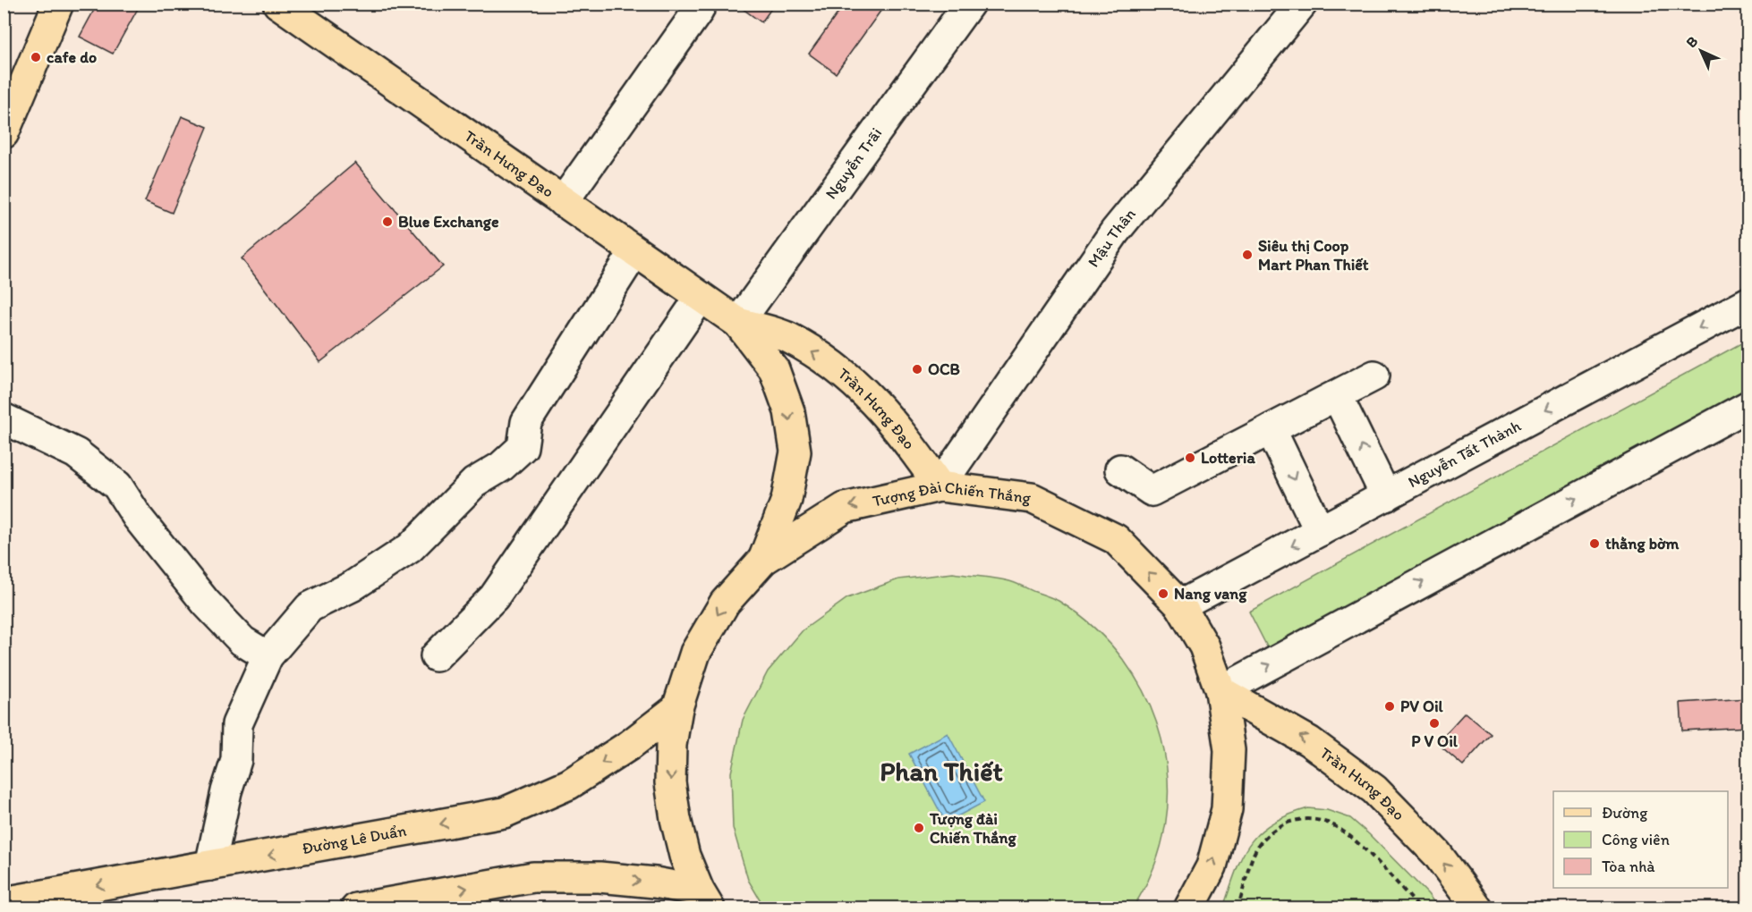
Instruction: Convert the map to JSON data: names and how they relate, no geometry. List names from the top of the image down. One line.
{"streets":{"main road":["Trần Hưng Đạo","Tượng Đài Chiến Thắng","Đường Lê Duẩn"],"street":["Nguyễn Trãi","Mậu Thân","Nguyễn Tất Thành"]},"crossings":[["Nguyễn Trãi","Trần Hưng Đạo"],["Trần Hưng Đạo","Mậu Thân"],["Trần Hưng Đạo","Tượng Đài Chiến Thắng"],["Mậu Thân","Tượng Đài Chiến Thắng"],["Nguyễn Tất Thành","Tượng Đài Chiến Thắng"],["Tượng Đài Chiến Thắng","Đường Lê Duẩn"]],"districts":["Phan Thiết"],"places":["cafe do","Blue Exchange","Siêu thị Coop Mart Phan Thiết","OCB","Lotteria","thằng bờm","Nang vang","PV Oil","P V Oil","Tượng đài Chiến Thắng"],"legend":["Đường","Công viên","Tòa nhà"],"north":"top left"}
